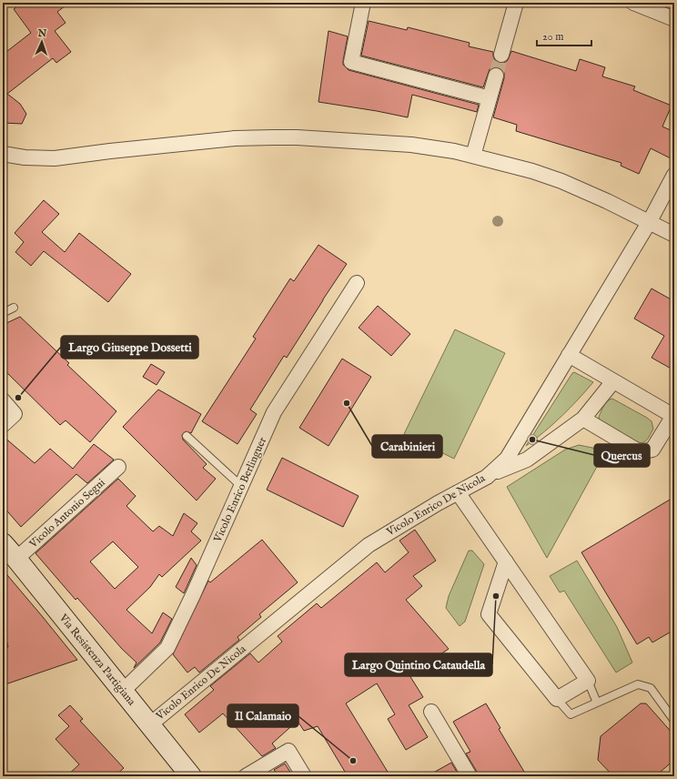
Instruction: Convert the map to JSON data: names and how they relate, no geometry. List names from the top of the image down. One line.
{"streets":{"street":["Vicolo Enrico Berlinguer","Vicolo Enrico De Nicola","Vicolo Antonio Segni","Via Resistenza Partigiana"]},"crossings":[["Vicolo Enrico Berlinguer","Via Resistenza Partigiana"],["Vicolo Enrico De Nicola","Via Resistenza Partigiana"],["Vicolo Antonio Segni","Via Resistenza Partigiana"]],"places":["Largo Giuseppe Dossetti","Carabinieri","Quercus","Largo Quintino Cataudella","Il Calamaio"],"scale_bar":"20 m","north":"top"}
